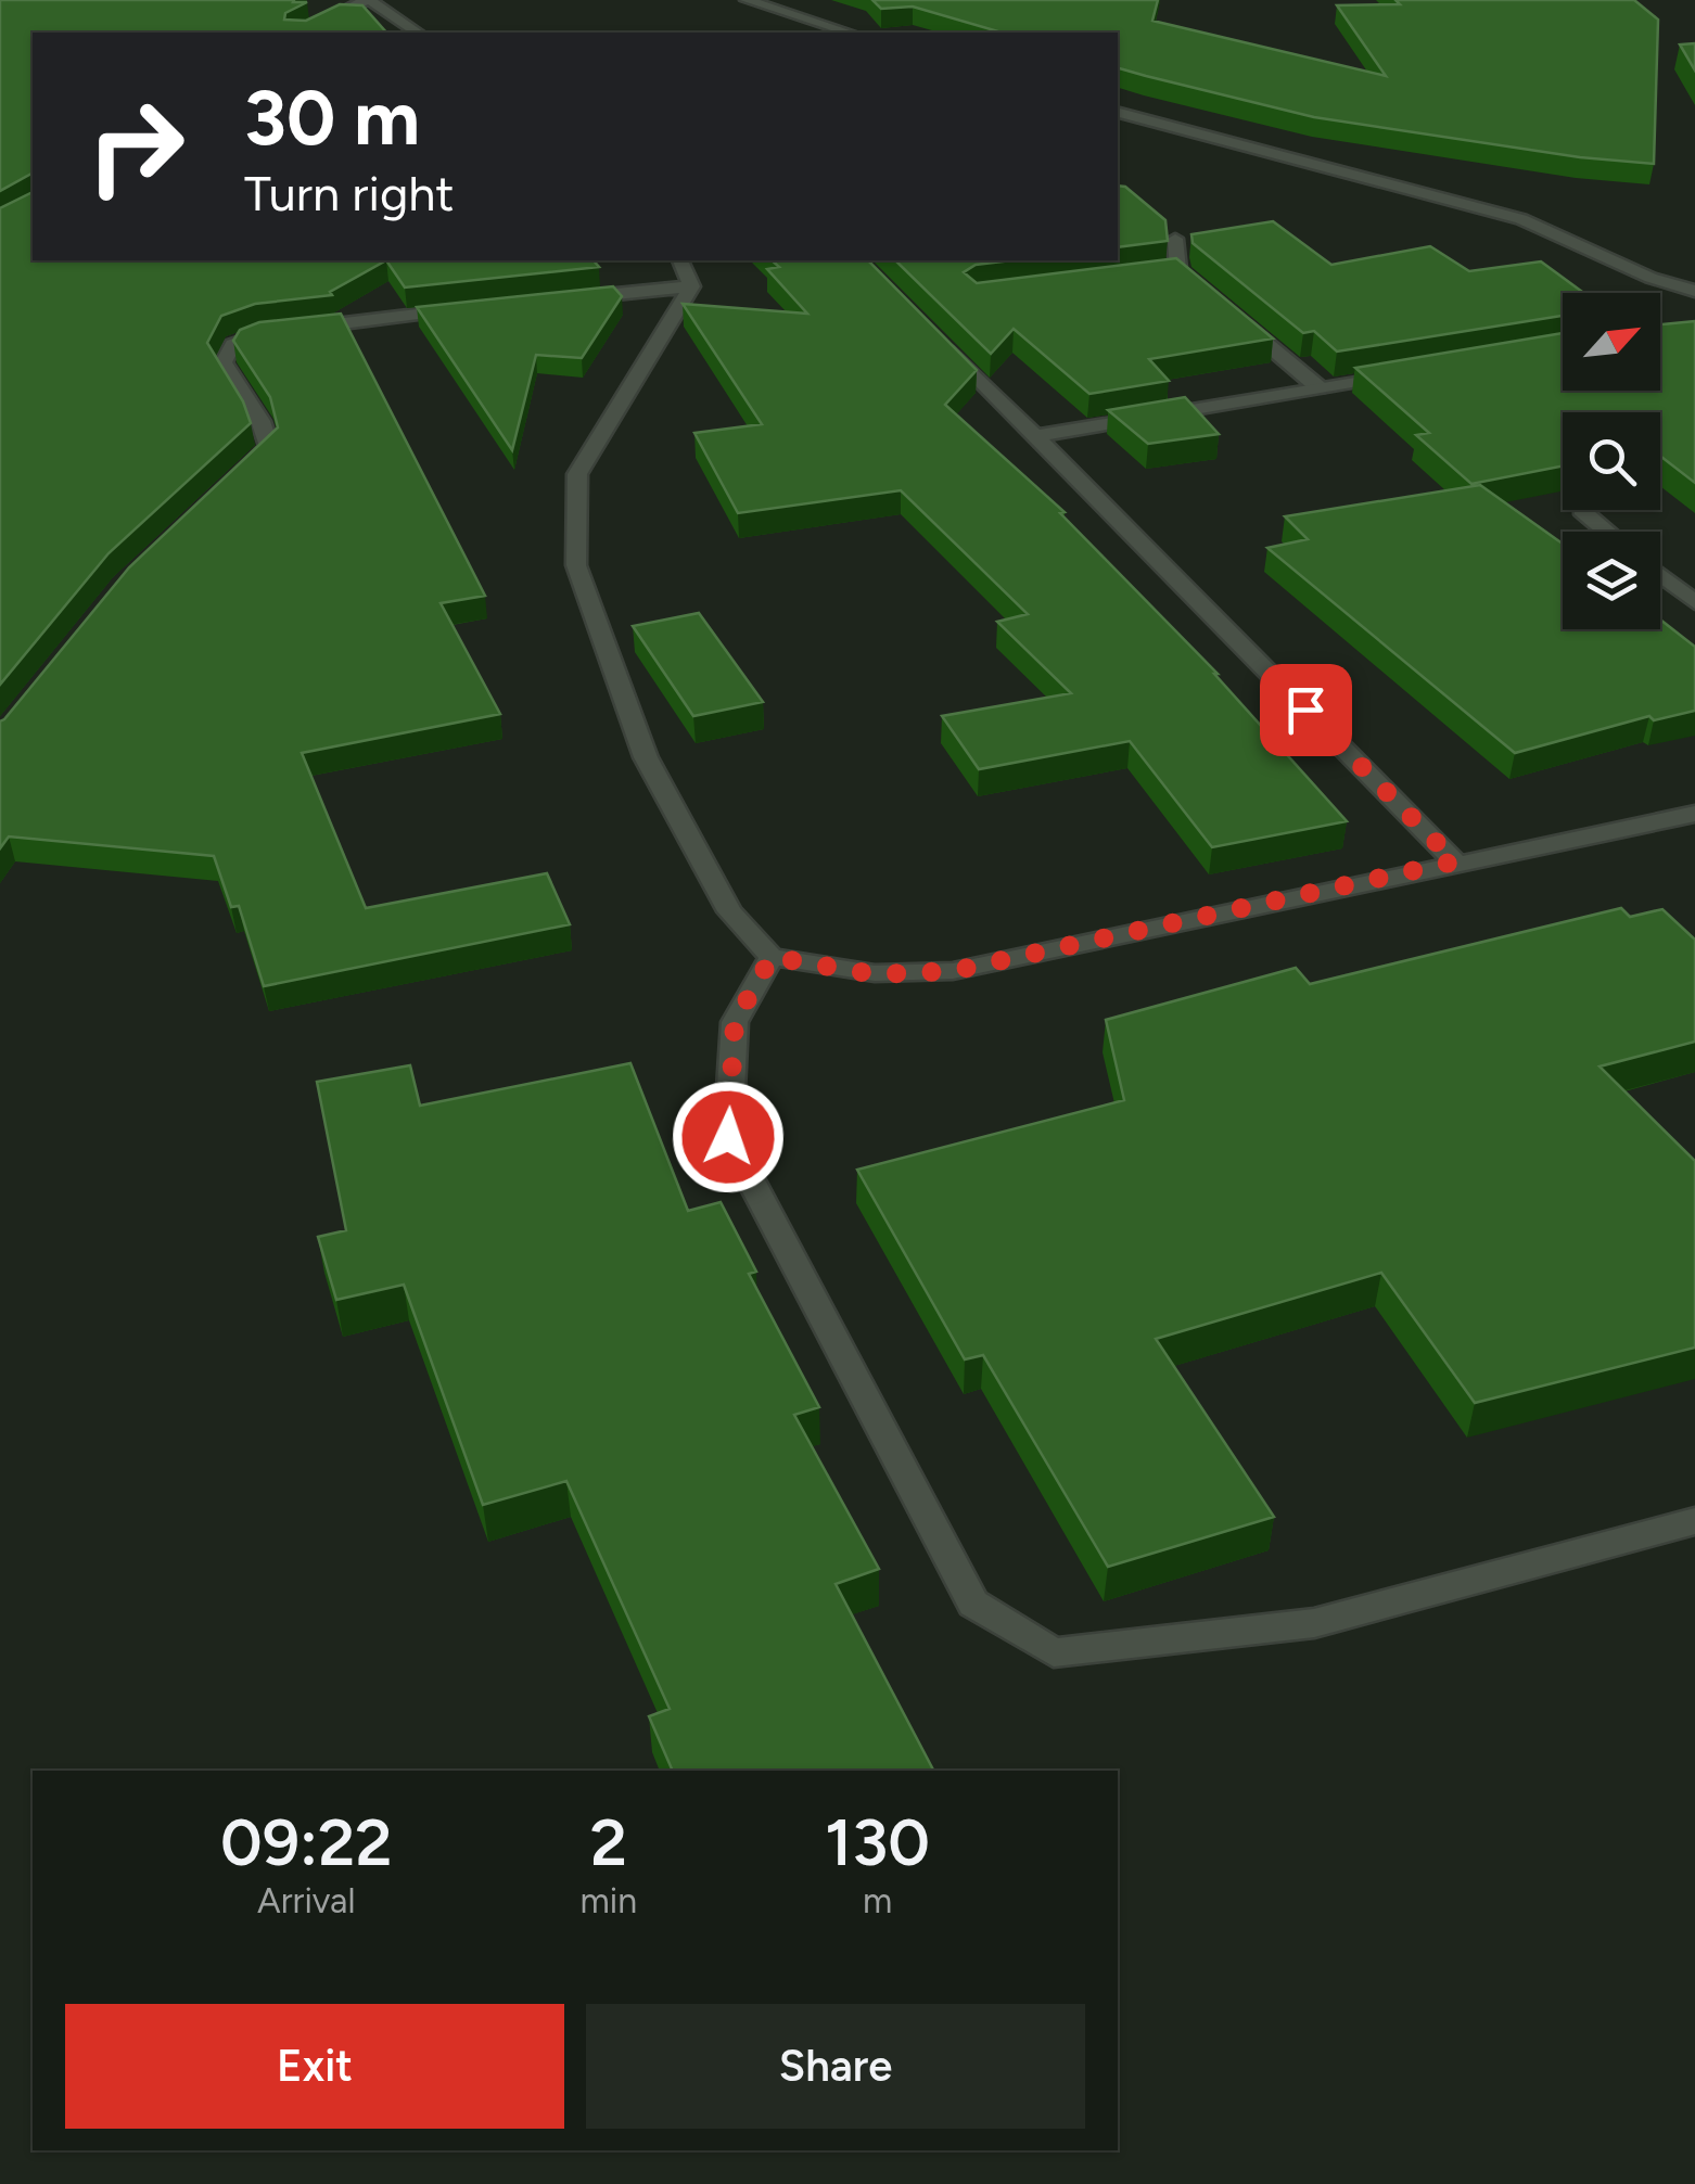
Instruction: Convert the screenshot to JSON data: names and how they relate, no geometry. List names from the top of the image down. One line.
{"north":"top right","page":{"turn":["30 m","Turn right"],"eta":["09:22","Arrival","2","min","130","m"],"buttons":["Exit","Share"]}}
